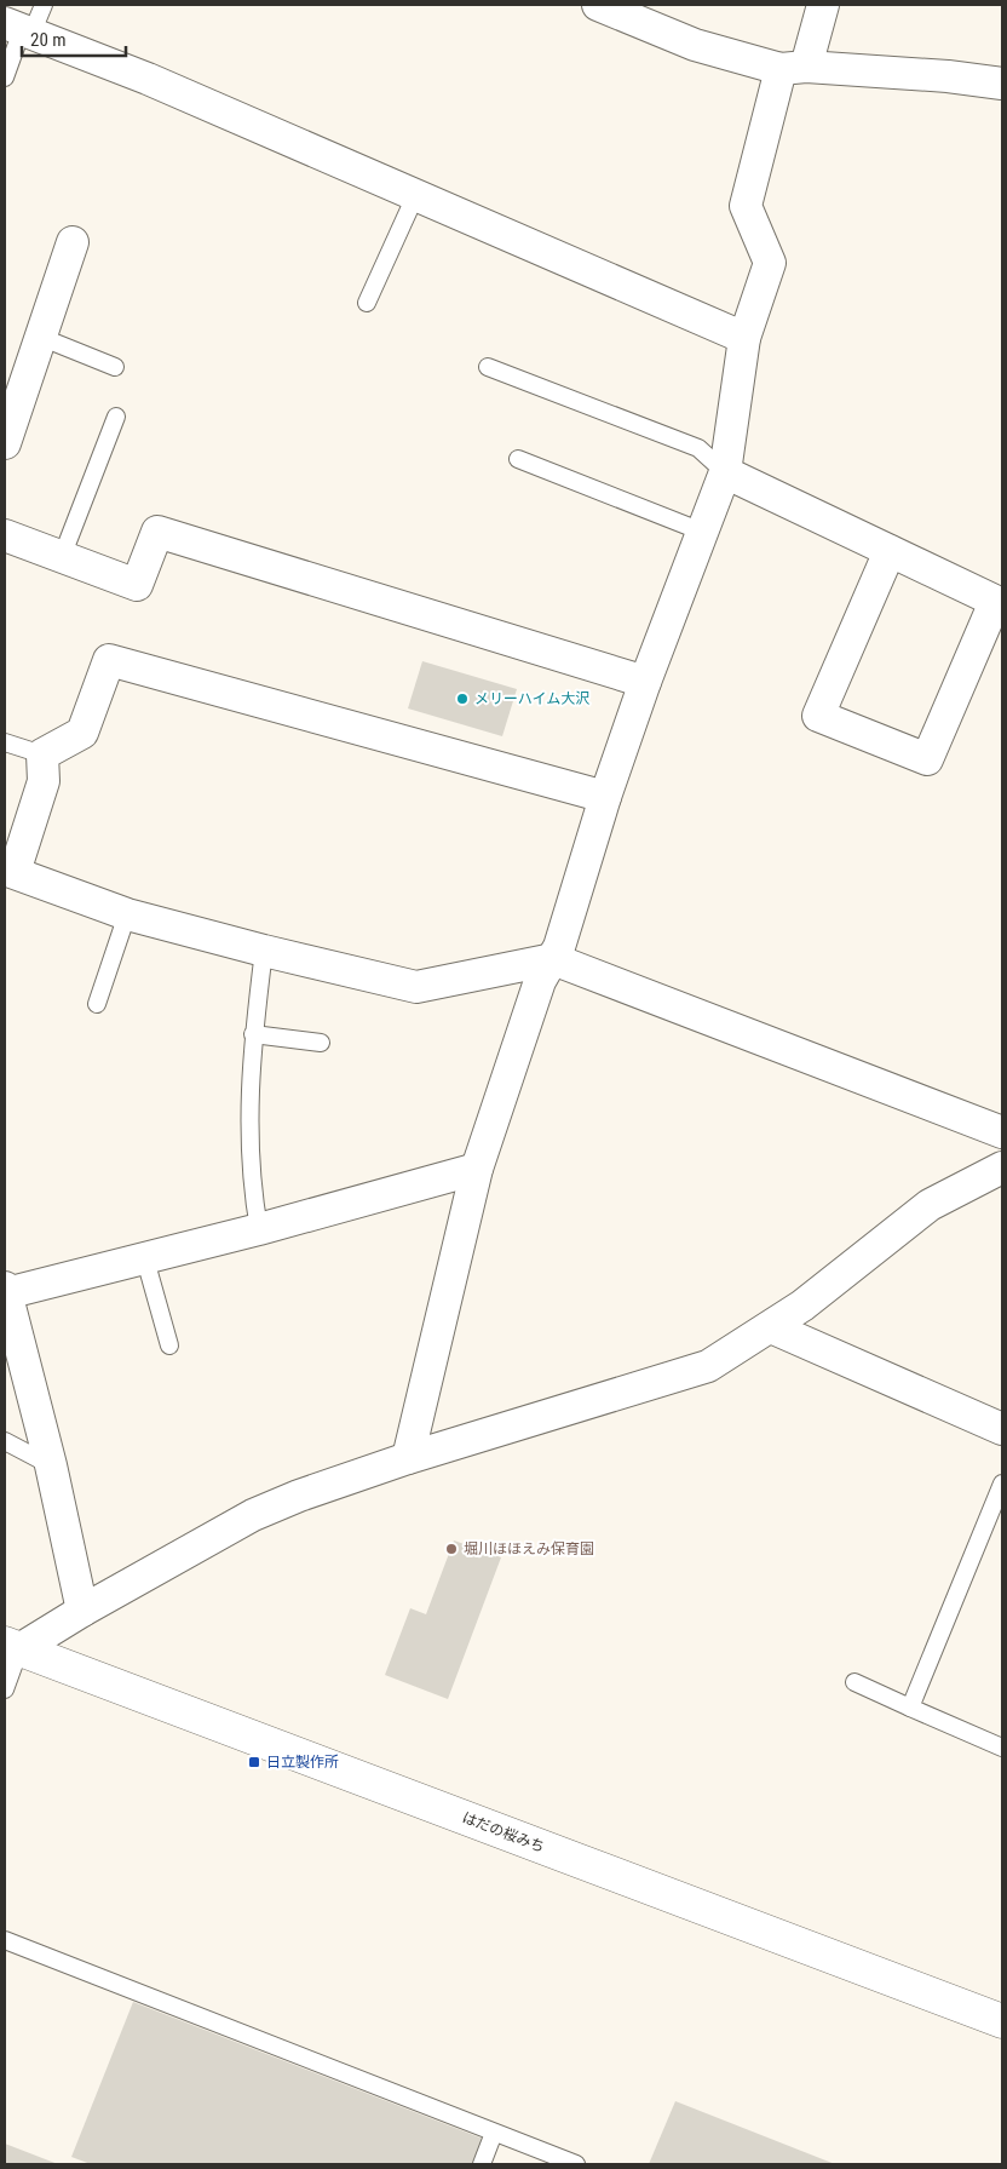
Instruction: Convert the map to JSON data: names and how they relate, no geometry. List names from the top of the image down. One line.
{"streets":{"street":["はだの桜みち"]},"places":{"other":["メリーハイム大沢","堀川ほほえみ保育園"],"transit":["日立製作所"]},"scale_bar":"20 m"}
